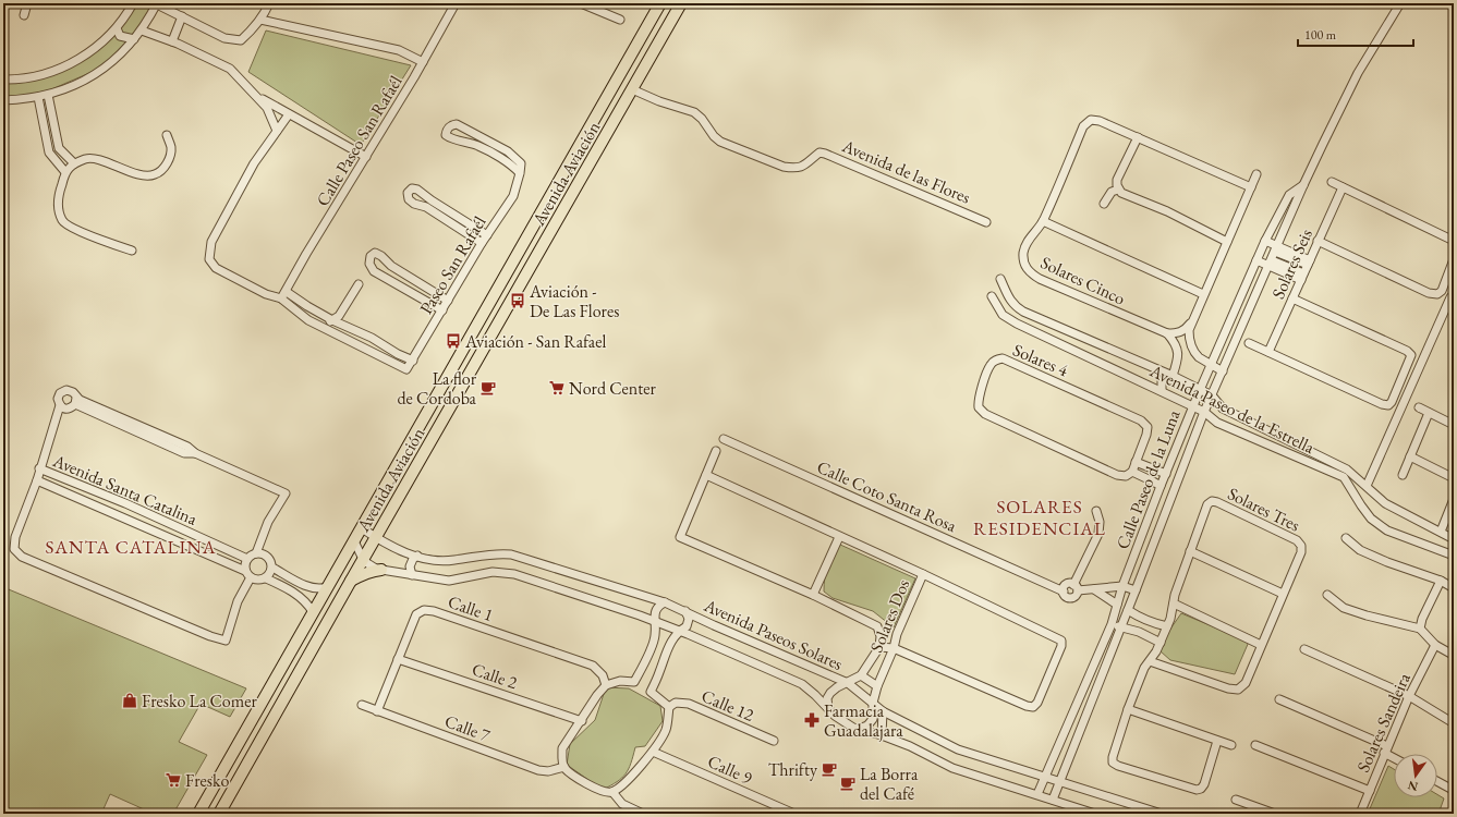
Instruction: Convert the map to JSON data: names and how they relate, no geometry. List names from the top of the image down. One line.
{"streets":{"main road":["Avenida Aviación"],"street":["Calle Paseo San Rafaél","Avenida de las Flores","Solares Seis","Paseo San Rafaél","Solares Cinco","Solares 4","Avenida Paseo de la Estrella","Calle Paseo de la Luna","Avenida Santa Catalina","Calle Coto Santa Rosa","Solares Tres","Calle 1","Solares Dos","Avenida Paseos Solares","Calle 2","Calle 12","Solares Sandeira","Calle 7","Calle 9"]},"crossings":[["Avenida de las Flores","Avenida Aviación"],["Avenida Aviación","Avenida Paseos Solares"],["Solares 4","Calle Paseo de la Luna"],["Avenida Paseo de la Estrella","Calle Paseo de la Luna"],["Calle Paseo de la Luna","Calle Coto Santa Rosa"],["Calle Paseo de la Luna","Avenida Paseos Solares"],["Calle 1","Calle 2"],["Calle 1","Calle 7"],["Solares Dos","Avenida Paseos Solares"]],"districts":["SOLARES RESIDENCIAL","SANTA CATALINA"],"places":{"bus stop":["Aviación - De Las Flores","Aviación - San Rafael"],"cafe":["La flor de Cordoba","Thrifty","La Borra del Café"],"supermarket":["Nord Center","Fresko"],"shop":["Fresko La Comer"],"pharmacy":["Farmacia Guadalajara"]},"scale_bar":"100 m","north":"bottom"}
